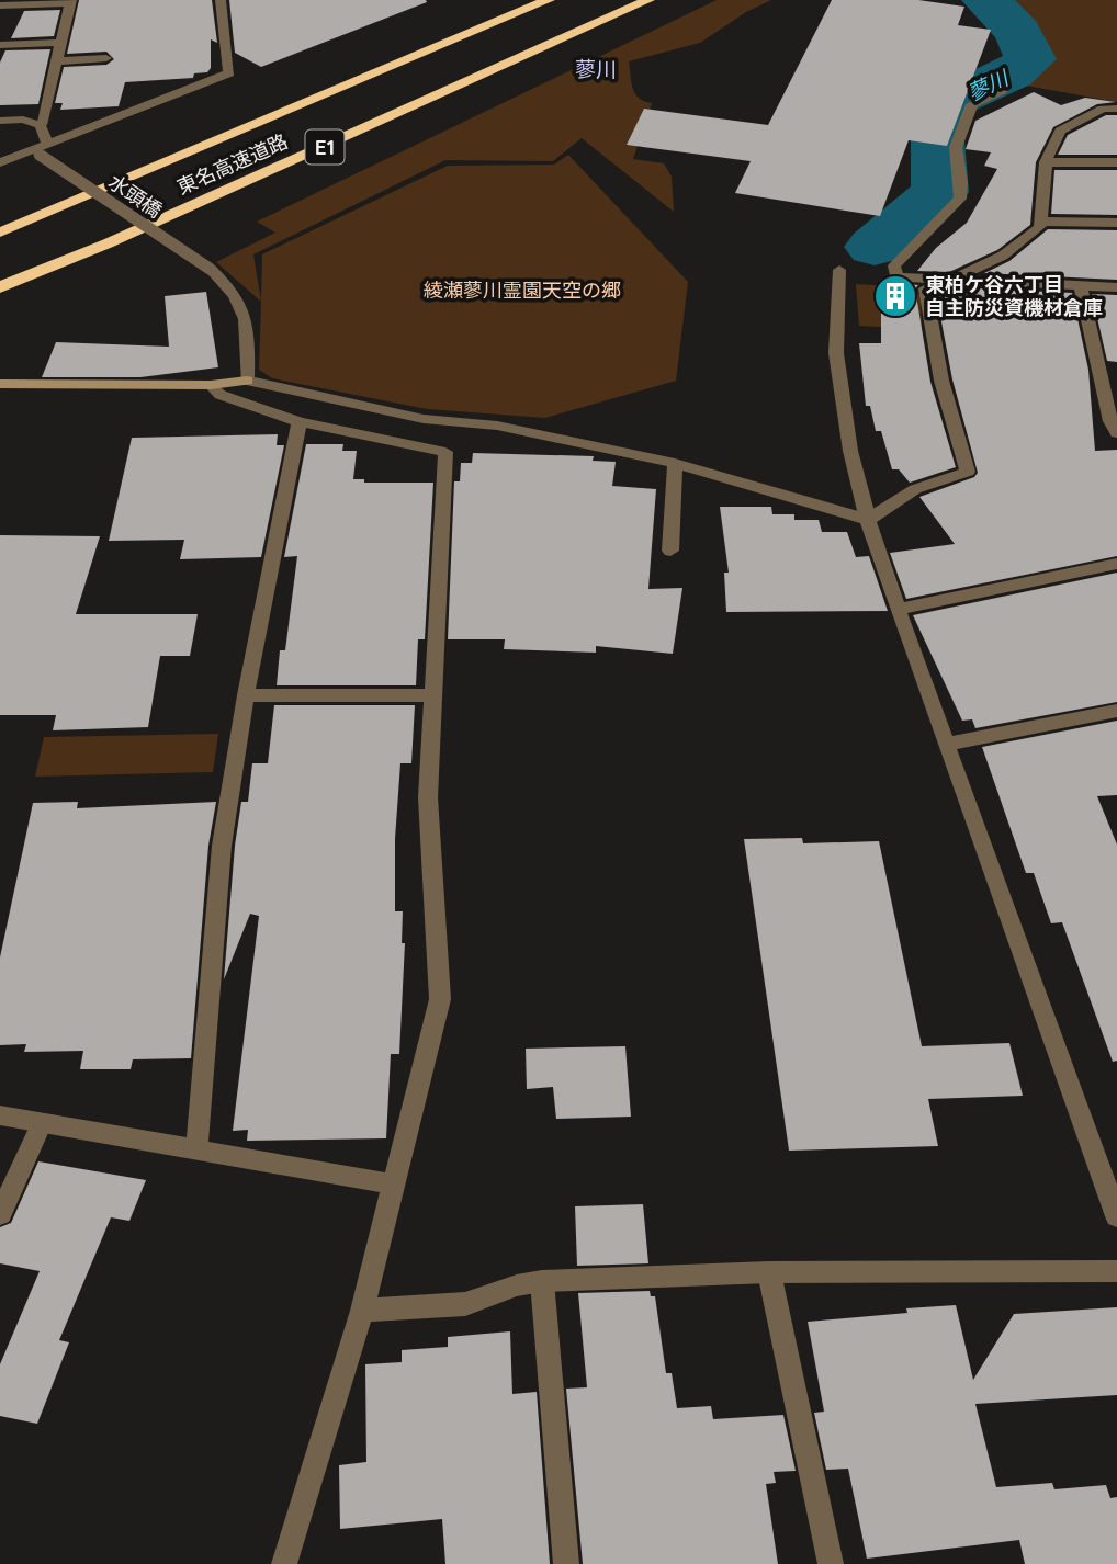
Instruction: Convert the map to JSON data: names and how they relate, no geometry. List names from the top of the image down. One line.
{"streets":{"highway":["E1","東名高速道路"],"street":["水頭橋"]},"districts":["蓼川"],"water":["蓼川"],"parks":["綾瀬蓼川霊園天空の郷"],"places":{"building":["東柏ケ谷六丁目 自主防災資機材倉庫"]}}
